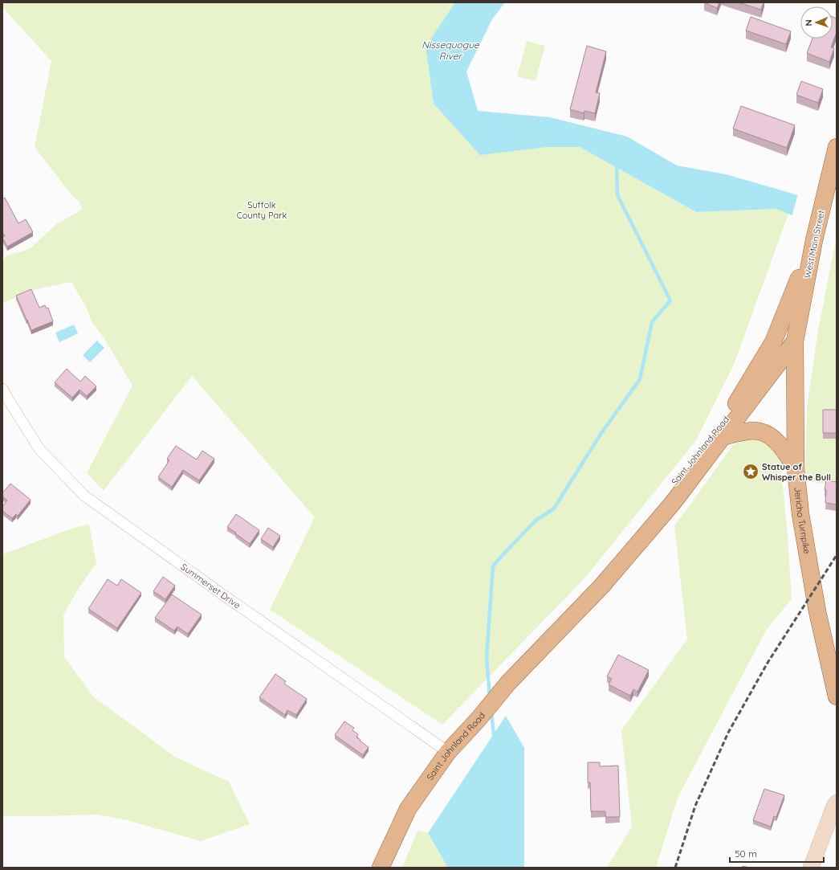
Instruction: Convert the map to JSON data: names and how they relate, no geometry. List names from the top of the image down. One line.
{"streets":{"main road":["West Main Street","Saint Johnland Road","Jericho Turnpike"],"street":["Summerset Drive"]},"crossings":[["West Main Street","Saint Johnland Road"],["West Main Street","Jericho Turnpike"],["Saint Johnland Road","Jericho Turnpike"],["Saint Johnland Road","Summerset Drive"]],"water":["Nissequogue River"],"parks":["Suffolk County Park"],"places":{"place":["Statue of Whisper the Bull"]},"scale_bar":"50 m","north":"left"}
